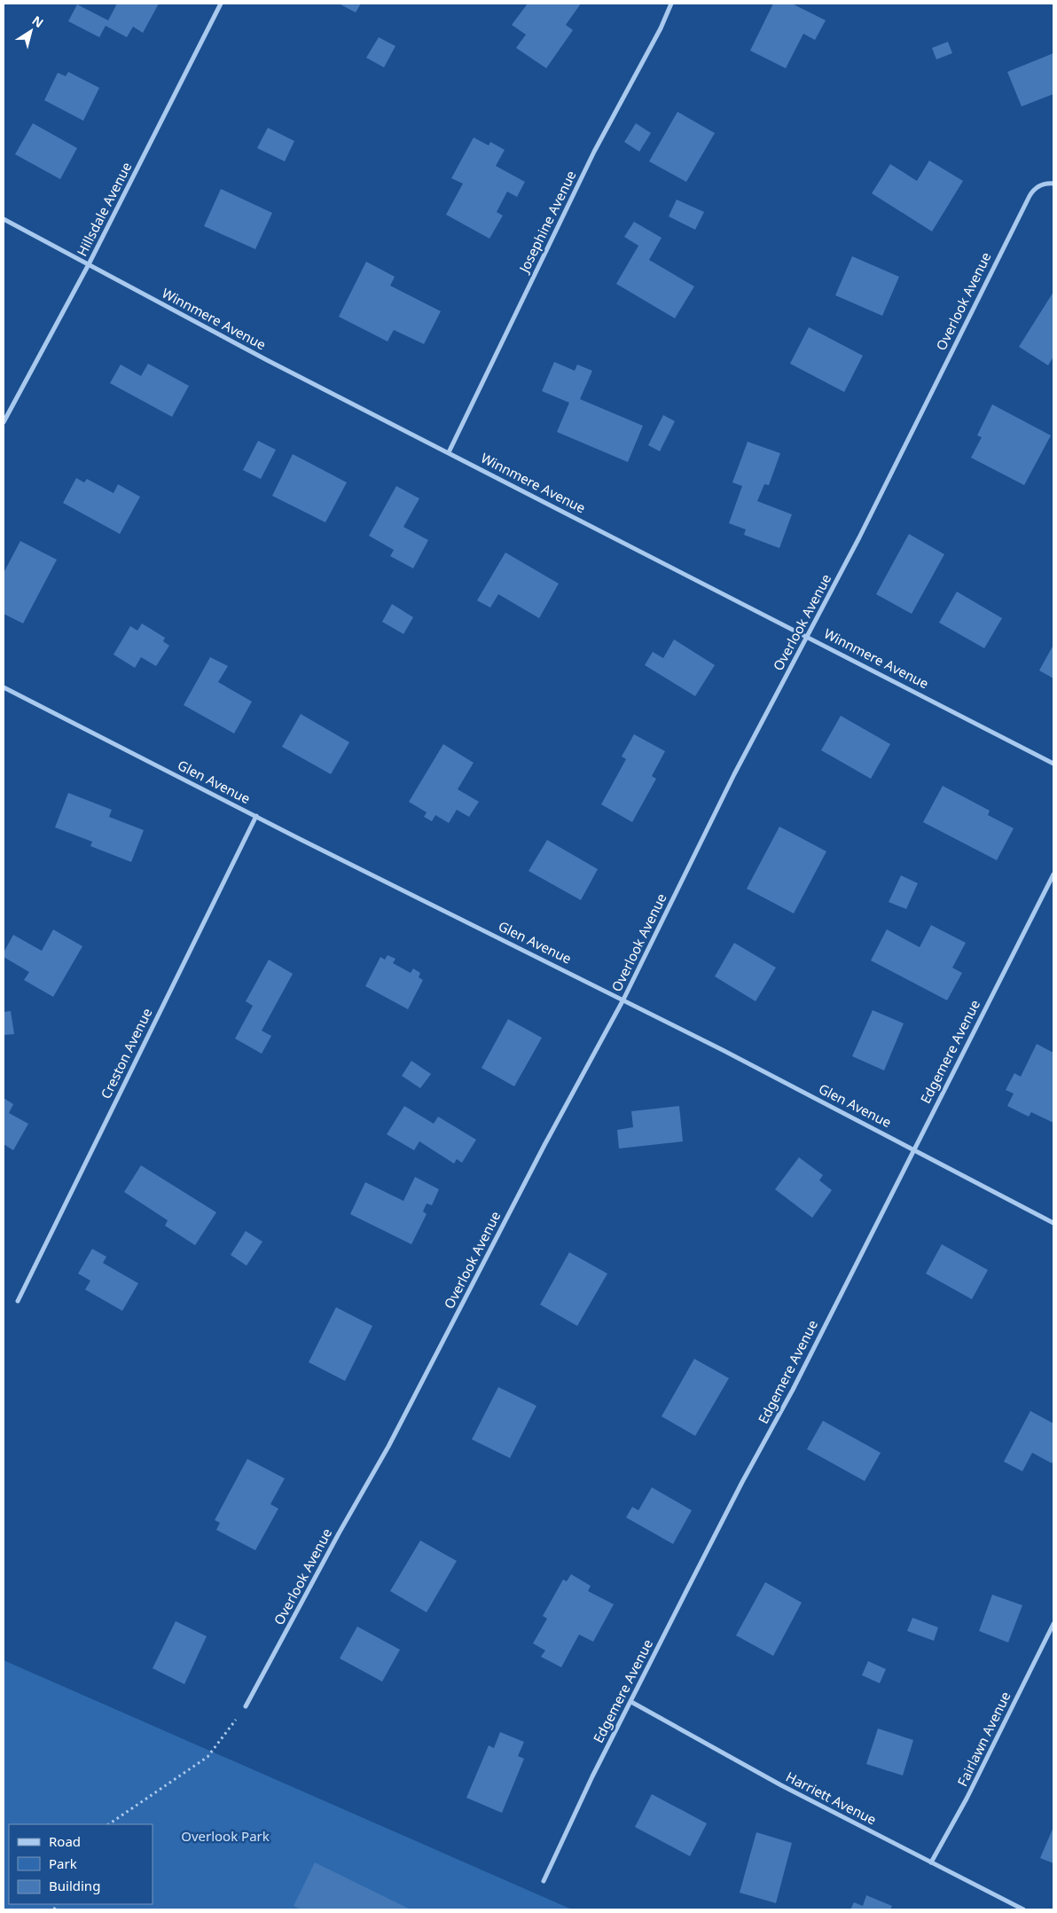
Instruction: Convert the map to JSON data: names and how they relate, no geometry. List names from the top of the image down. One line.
{"streets":{"street":["Hillsdale Avenue","Josephine Avenue","Overlook Avenue","Winnmere Avenue","Glen Avenue","Edgemere Avenue","Creston Avenue","Fairlawn Avenue","Harriett Avenue"]},"crossings":[["Hillsdale Avenue","Winnmere Avenue"],["Josephine Avenue","Winnmere Avenue"],["Overlook Avenue","Winnmere Avenue"],["Overlook Avenue","Glen Avenue"],["Glen Avenue","Edgemere Avenue"],["Glen Avenue","Creston Avenue"],["Edgemere Avenue","Harriett Avenue"],["Fairlawn Avenue","Harriett Avenue"]],"parks":["Overlook Park"],"legend":["Road","Park","Building"],"north":"top right"}
